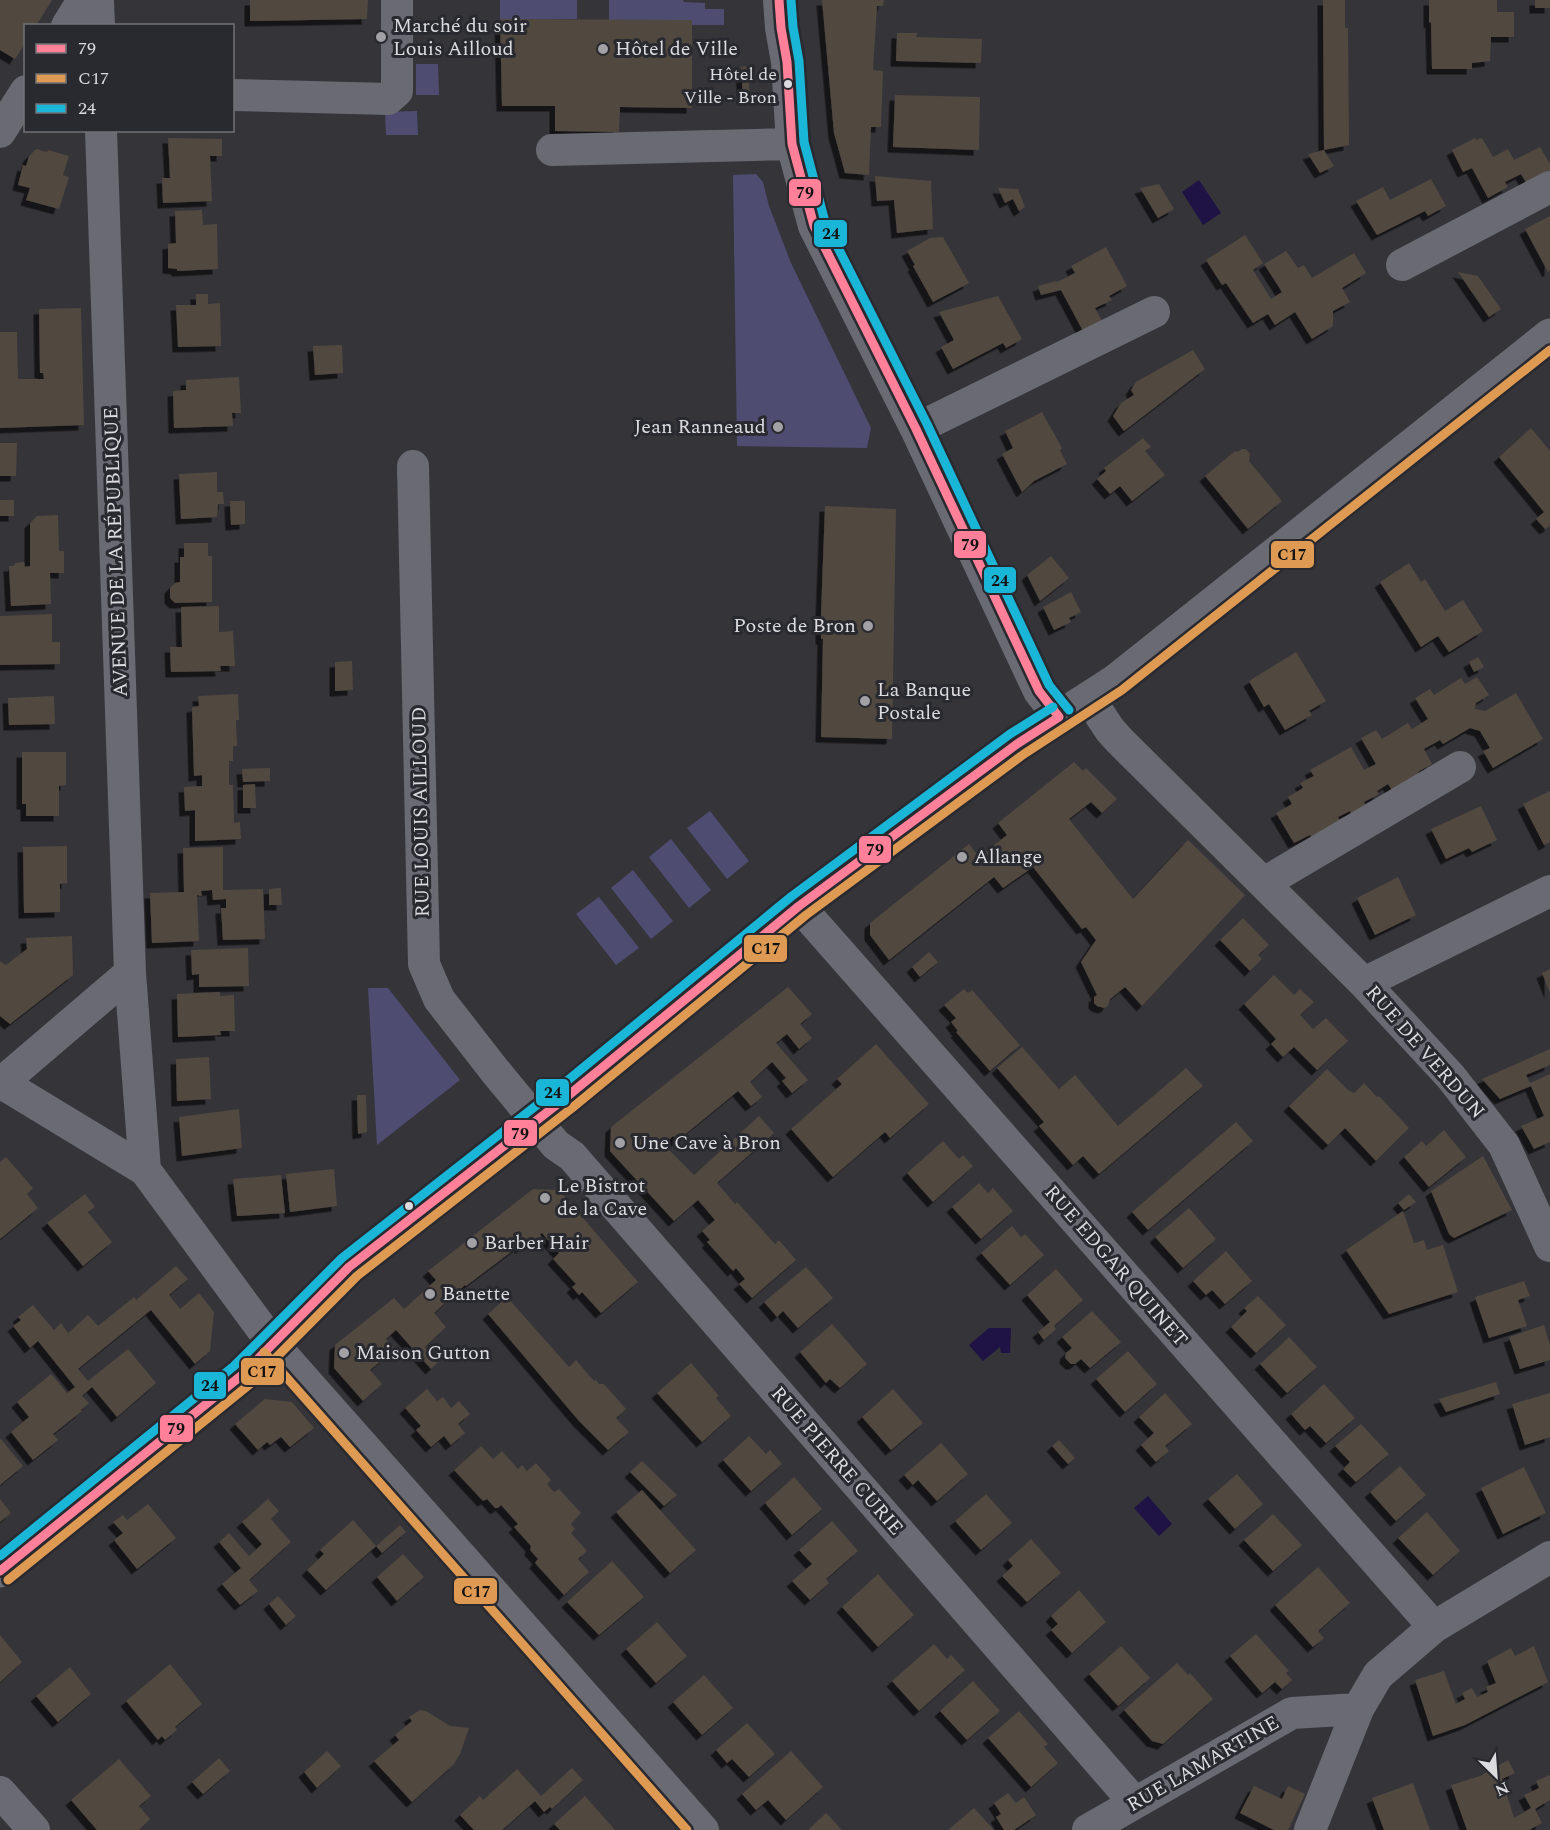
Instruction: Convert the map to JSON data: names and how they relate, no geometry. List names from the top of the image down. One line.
{"streets":{"street":["AVENUE DE LA RÉPUBLIQUE","RUE LOUIS AILLOUD","RUE DE VERDUN","RUE EDGAR QUINET","RUE PIERRE CURIE","RUE LAMARTINE"]},"crossings":[["RUE LOUIS AILLOUD","RUE PIERRE CURIE"],["RUE PIERRE CURIE","RUE LAMARTINE"]],"places":["Marché du soir Louis Ailloud","Hôtel de Ville","Hôtel de Ville - Bron","Jean Ranneaud","Poste de Bron","La Banque Postale","Allange","Une Cave à Bron","Le Bistrot de la Cave","Barber Hair","Banette","Maison Gutton"],"lines":["transit line 79","transit line 24","transit line C17"],"legend":["79","C17","24"],"north":"bottom right"}
